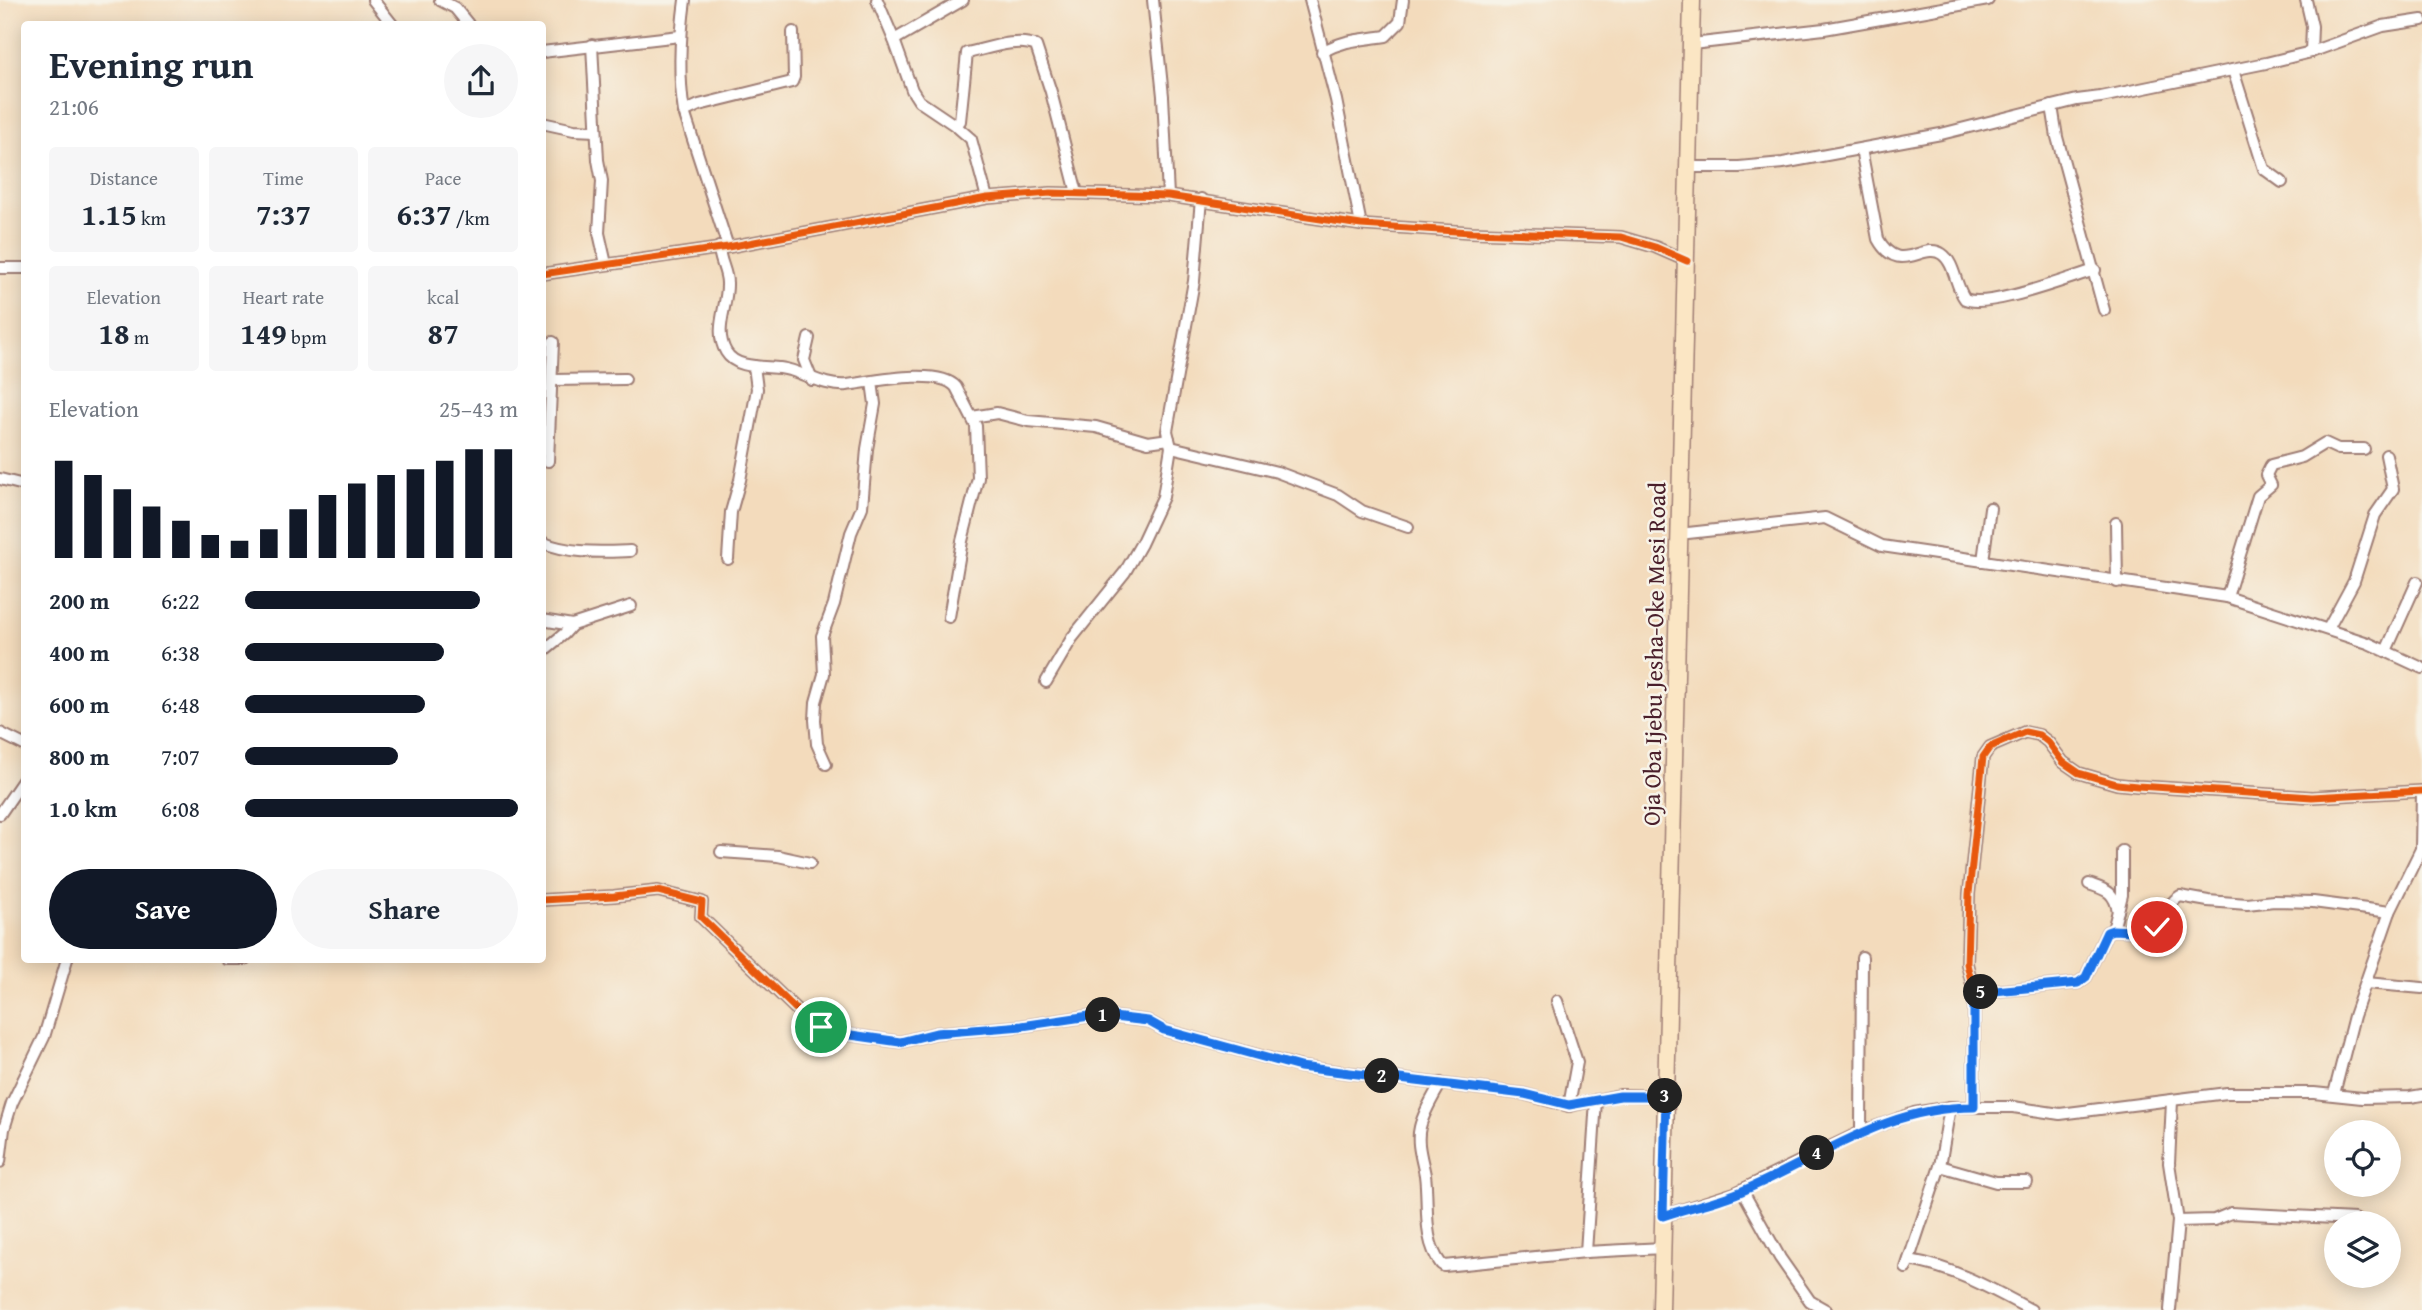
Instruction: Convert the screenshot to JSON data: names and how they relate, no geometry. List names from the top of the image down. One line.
{"streets":{"main road":["Oja Oba Ijebu Jesha-Oke Mesi Road"]},"page":{"heading":["Evening run","21:06"],"stats":[["Distance","1.15 km"],["Time","7:37"],["Pace","6:37 /km"],["Elevation","18 m"],["Heart rate","149 bpm"],["kcal","87"]],"chart":["Elevation","25–43 m"],"list":[{"name":"200 m","note":"6:22"},{"name":"400 m","note":"6:38"},{"name":"600 m","note":"6:48"},{"name":"800 m","note":"7:07"},{"name":"1.0 km","note":"6:08"}],"buttons":["Save","Share"],"pins":["5","1","2","3","4"]}}
